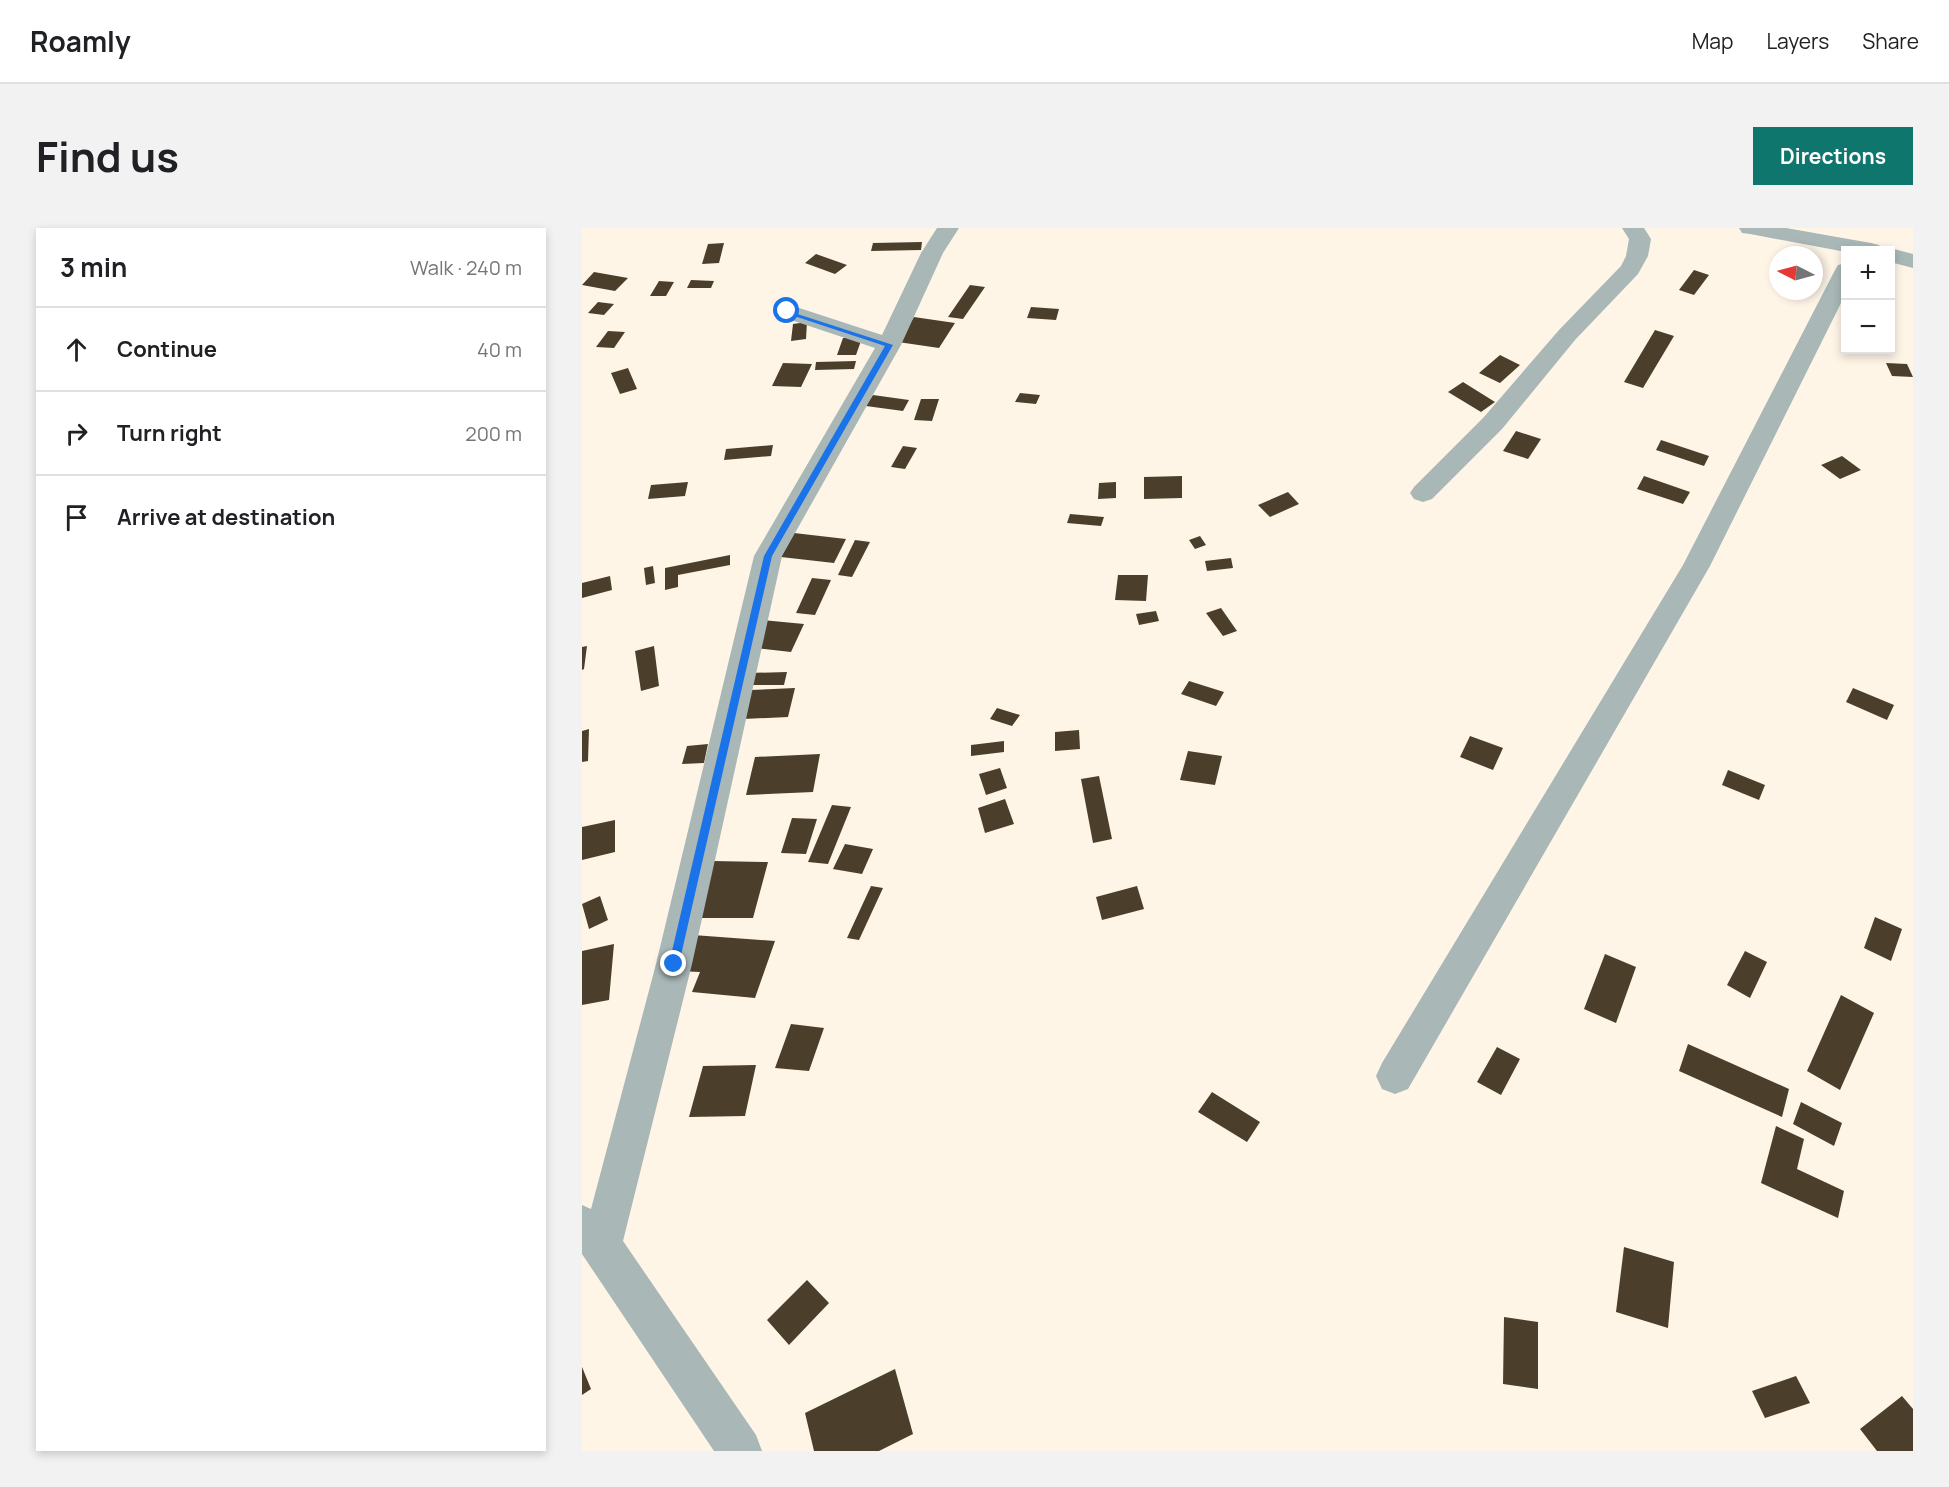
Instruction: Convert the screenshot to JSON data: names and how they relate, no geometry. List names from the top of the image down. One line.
{"north":"left","page":{"header":"Roamly","nav":["Map","Layers","Share"],"title":"Find us","buttons":"Directions","heading":["3 min","Walk · 240 m"],"map_buttons":["+","−"],"list":[["Continue","40 m"],["Turn right","200 m"],"Arrive at destination"]}}
